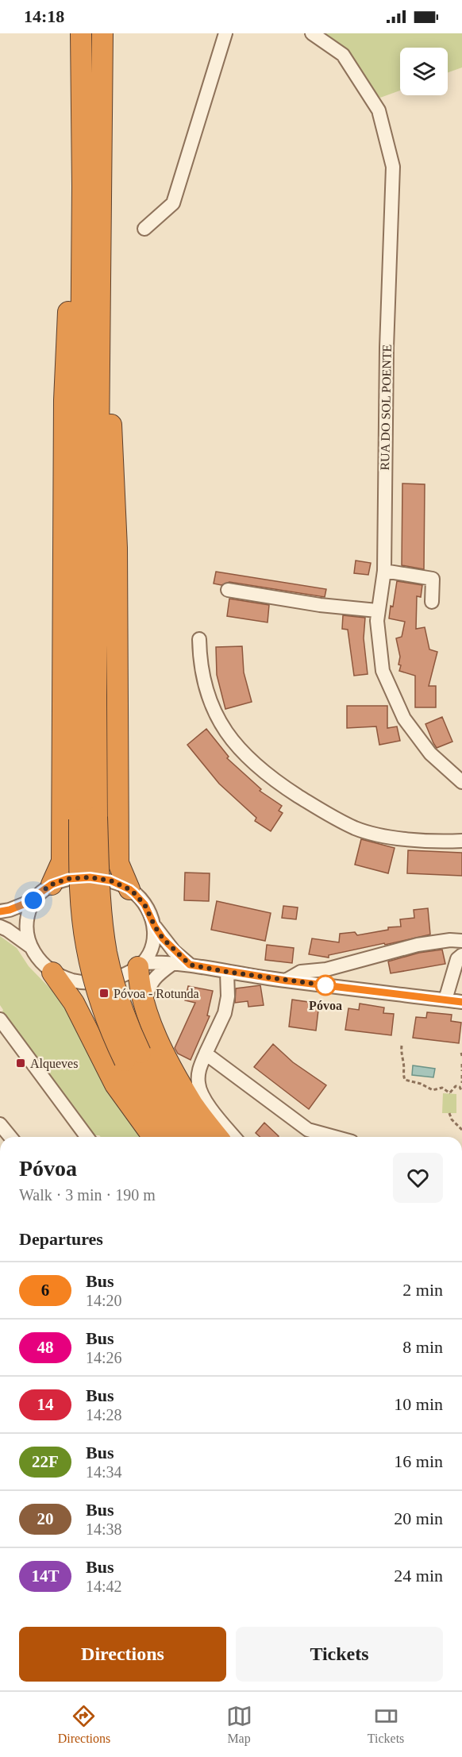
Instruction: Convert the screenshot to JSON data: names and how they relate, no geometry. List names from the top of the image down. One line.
{"streets":{"street":["RUA DO SOL POENTE"]},"places":{"other":["Póvoa"],"transit":["Póvoa - Rotunda","Alqueves"]},"lines":["bus line 6"],"page":{"status":"14:18","heading":[["Póvoa","Walk · 3 min · 190 m"],"Departures"],"list":[{"mark":"6","name":"Bus","note":"14:20","value":"2 min"},{"mark":"48","name":"Bus","note":"14:26","value":"8 min"},{"mark":"14","name":"Bus","note":"14:28","value":"10 min"},{"mark":"22F","name":"Bus","note":"14:34","value":"16 min"},{"mark":"20","name":"Bus","note":"14:38","value":"20 min"},{"mark":"14T","name":"Bus","note":"14:42","value":"24 min"}],"buttons":["Directions","Tickets"],"tabs":["Directions","Map","Tickets"]}}
